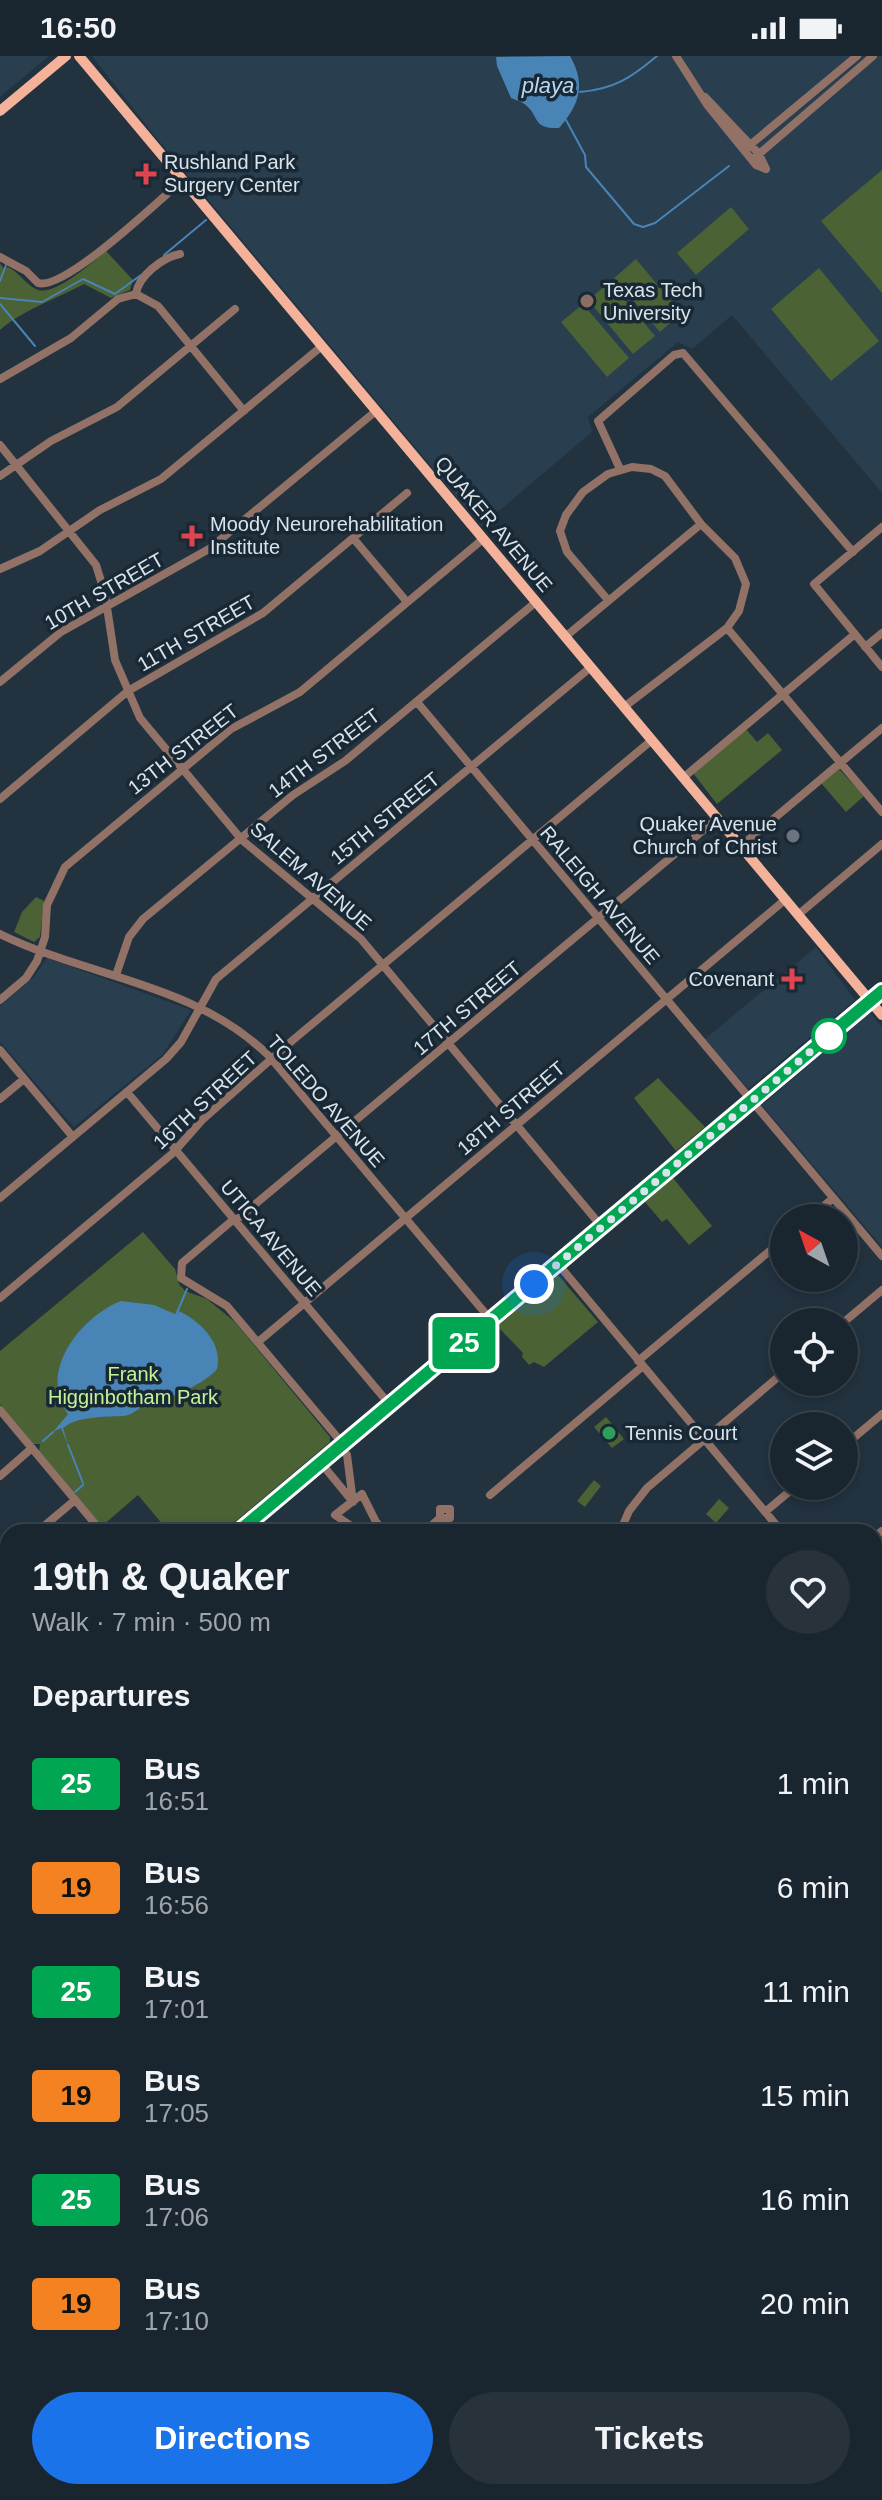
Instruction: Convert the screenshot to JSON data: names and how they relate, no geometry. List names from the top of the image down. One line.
{"streets":{"main road":["QUAKER AVENUE"],"street":["10TH STREET","11TH STREET","13TH STREET","14TH STREET","15TH STREET","SALEM AVENUE","RALEIGH AVENUE","17TH STREET","16TH STREET","TOLEDO AVENUE","18TH STREET","UTICA AVENUE"]},"crossings":[["QUAKER AVENUE","10TH STREET"],["QUAKER AVENUE","13TH STREET"],["QUAKER AVENUE","14TH STREET"],["QUAKER AVENUE","15TH STREET"],["QUAKER AVENUE","17TH STREET"],["QUAKER AVENUE","16TH STREET"],["QUAKER AVENUE","18TH STREET"],["10TH STREET","SALEM AVENUE"],["11TH STREET","SALEM AVENUE"],["13TH STREET","SALEM AVENUE"],["13TH STREET","TOLEDO AVENUE"],["14TH STREET","SALEM AVENUE"],["14TH STREET","RALEIGH AVENUE"],["14TH STREET","TOLEDO AVENUE"],["15TH STREET","SALEM AVENUE"],["15TH STREET","RALEIGH AVENUE"],["15TH STREET","TOLEDO AVENUE"],["15TH STREET","UTICA AVENUE"],["SALEM AVENUE","17TH STREET"],["SALEM AVENUE","16TH STREET"],["SALEM AVENUE","18TH STREET"],["RALEIGH AVENUE","17TH STREET"],["RALEIGH AVENUE","16TH STREET"],["RALEIGH AVENUE","18TH STREET"],["17TH STREET","TOLEDO AVENUE"],["17TH STREET","18TH STREET"],["17TH STREET","UTICA AVENUE"],["16TH STREET","TOLEDO AVENUE"],["16TH STREET","UTICA AVENUE"],["TOLEDO AVENUE","18TH STREET"],["18TH STREET","UTICA AVENUE"]],"water":["playa"],"parks":["Frank Higginbotham Park"],"places":{"health":["Rushland Park Surgery Center","Moody Neurorehabilitation Institute","Covenant"],"other":["Texas Tech University","Quaker Avenue Church of Christ","Tennis Court"]},"lines":["bus line 25"],"north":"top left","page":{"status":"16:50","on_map":"25","heading":[["19th & Quaker","Walk · 7 min · 500 m"],"Departures"],"list":[{"mark":"25","name":"Bus","note":"16:51","value":"1 min"},{"mark":"19","name":"Bus","note":"16:56","value":"6 min"},{"mark":"25","name":"Bus","note":"17:01","value":"11 min"},{"mark":"19","name":"Bus","note":"17:05","value":"15 min"},{"mark":"25","name":"Bus","note":"17:06","value":"16 min"},{"mark":"19","name":"Bus","note":"17:10","value":"20 min"}],"buttons":["Directions","Tickets"]}}
